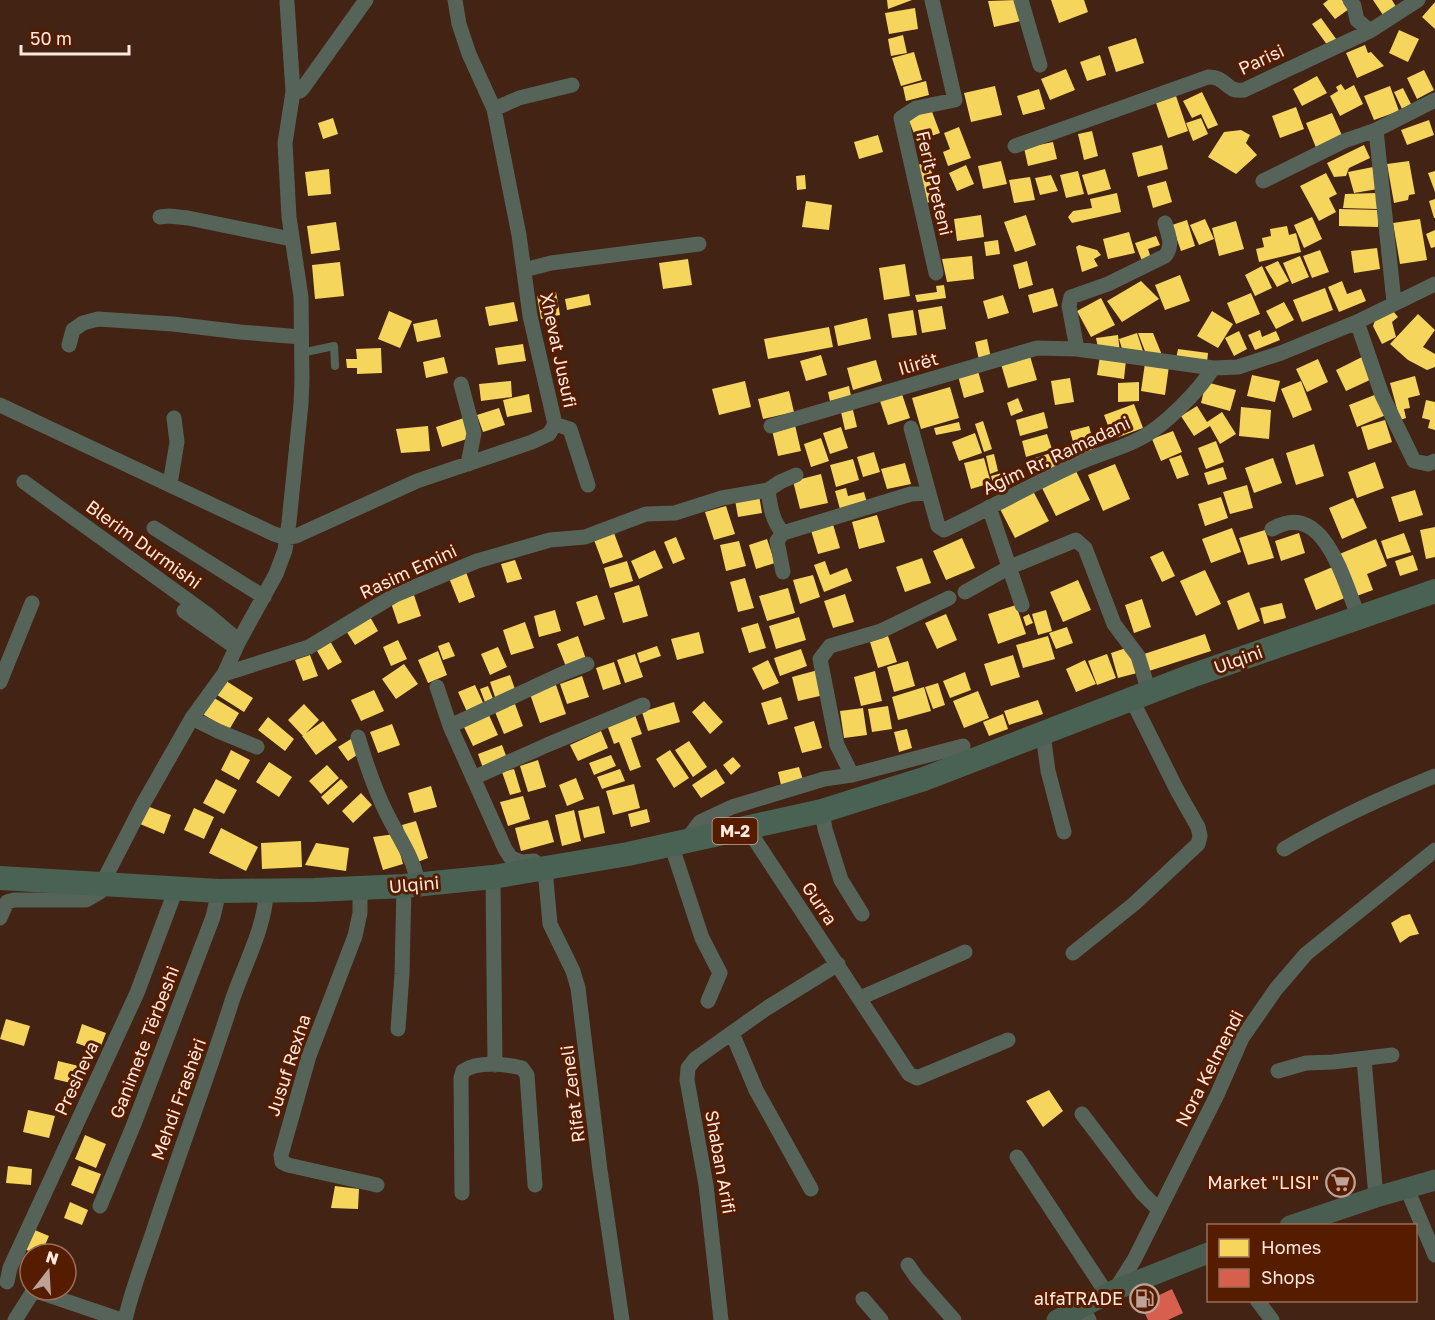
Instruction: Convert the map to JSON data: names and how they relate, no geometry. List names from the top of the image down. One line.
{"streets":{"main road":["Ulqini","M-2"],"street":["Parisi","Ferit Preteni","Xhevat Jusufi","Ilirët","Agim Rr. Ramadani","Blerim Durmishi","Rasim Emini","Gurra","Ganimete Tërbeshi","Jusuf Rexha","Nora Kelmendi","Presheva","Rifat Zeneli","Mehdi Frashëri","Shaban Arifi"]},"crossings":[["Ilirët","Agim Rr. Ramadani"],["Ulqini","Gurra"],["Ulqini","Ganimete Tërbeshi"],["Ulqini","Jusuf Rexha"],["Ulqini","Presheva"],["Ulqini","Rifat Zeneli"],["Ulqini","Mehdi Frashëri"],["Gurra","Shaban Arifi"]],"places":{"supermarket":["Market \"LISI\""],"fuel station":["alfaTRADE"]},"legend":["Homes","Shops"],"scale_bar":"50 m","north":"top"}
